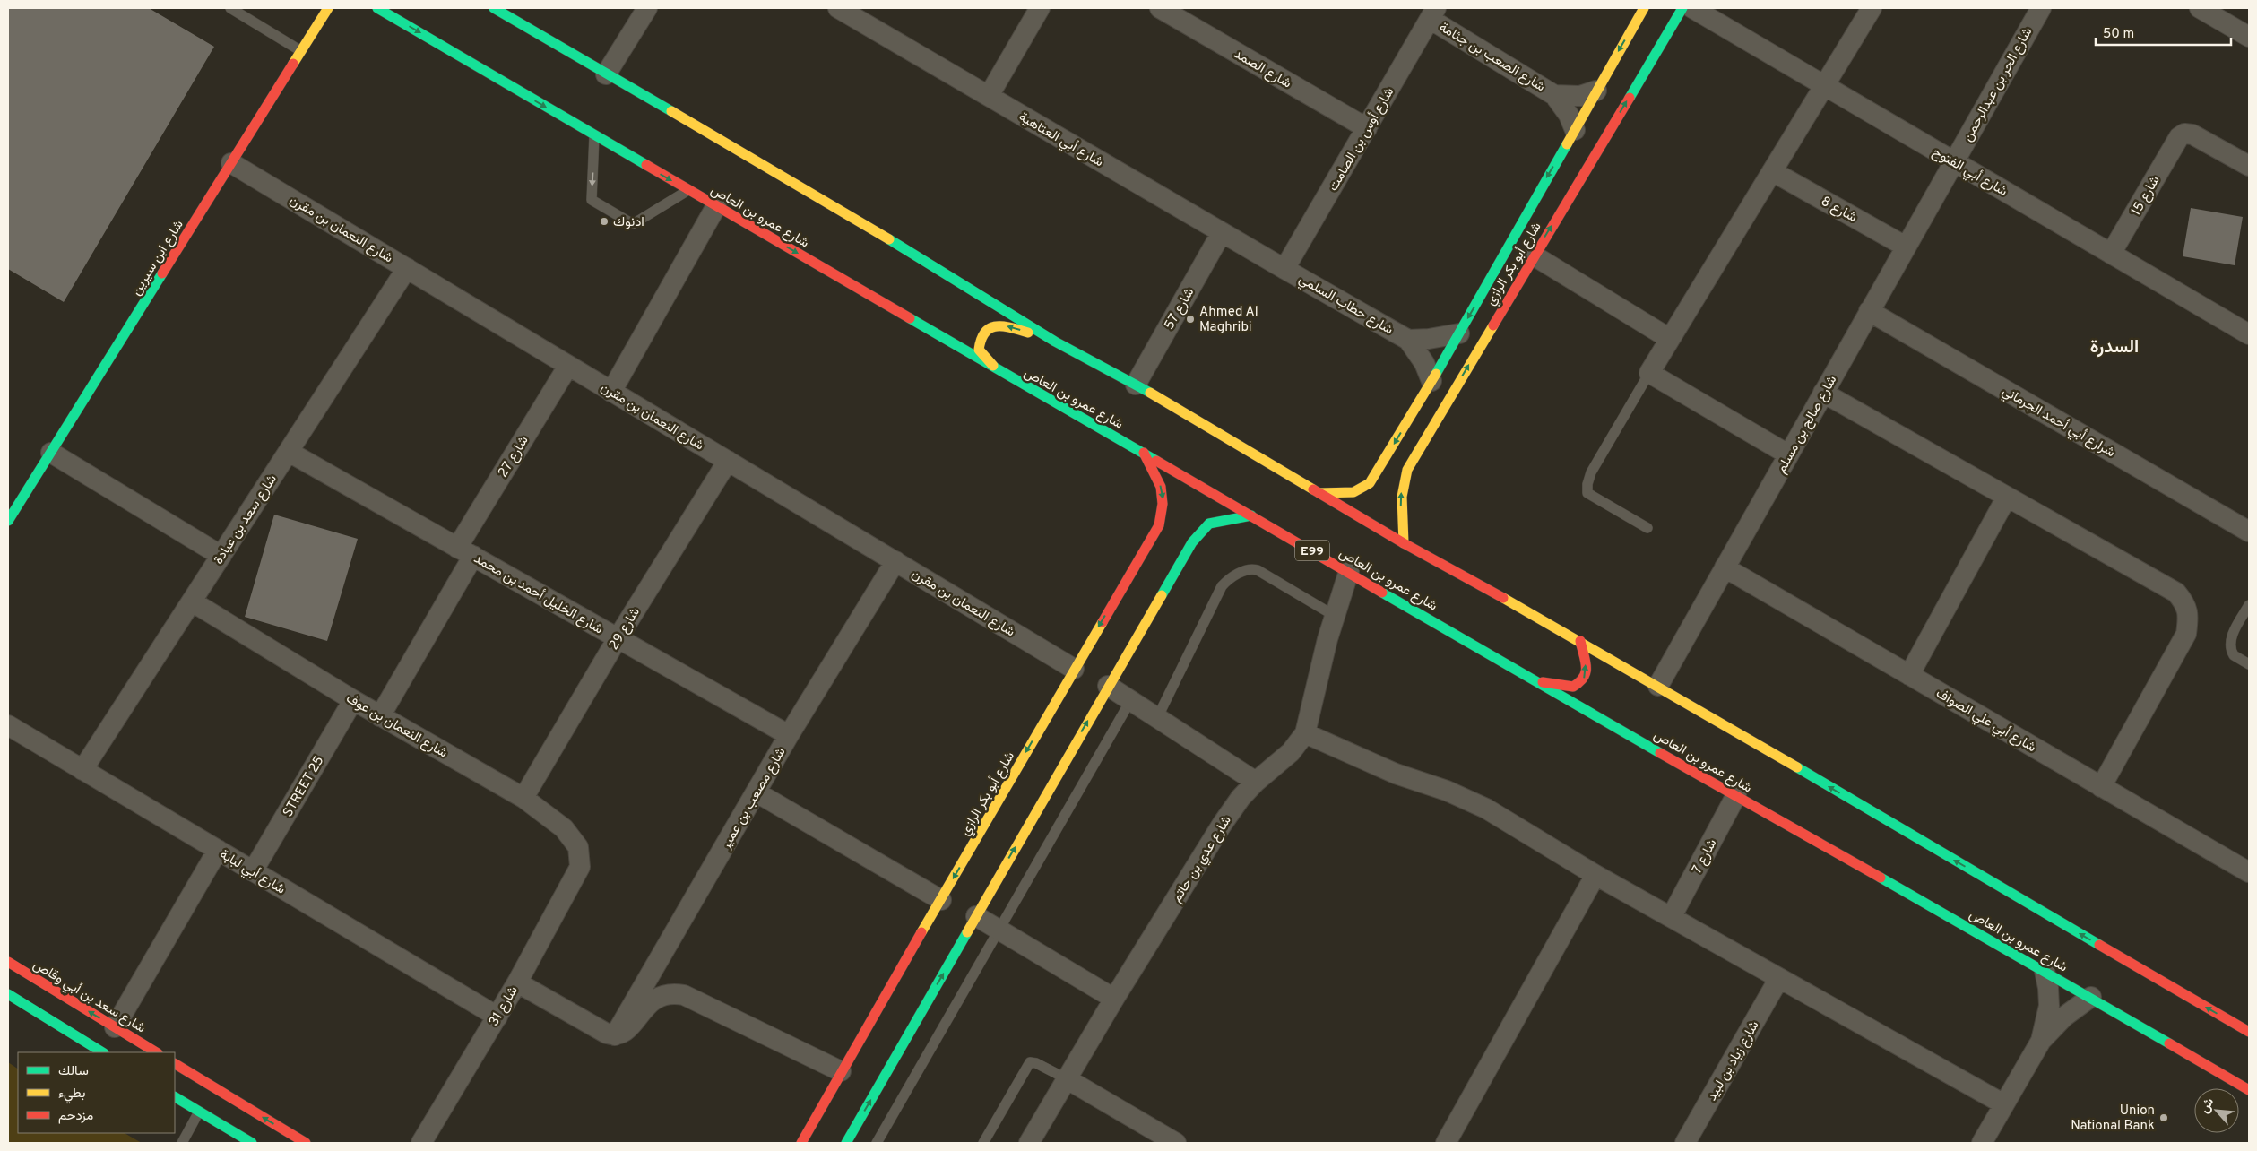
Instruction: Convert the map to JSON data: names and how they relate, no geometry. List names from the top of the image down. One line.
{"streets":{"main road":["شارع عمرو بن العاص","شارع ابن سيرين","شارع أبو بكر الرازي","E99","شارع سعد بن أبي وقاص"],"street":["شارع الصعب بن جثامة","شارع الصمد","شارع الحر بن عبدالرحمن","شارع أبي العتاهية","شارع أوس بن الصامت","شارع أبي الفتوح","شارع 15","شارع 8","شارع النعمان بن مقرن","شارع حطاب السلمي","شارع 57","شرارع أبي أحمد الجرماني","شارع صالح بن مسلم","شارع 27","شارع سعد بن عبادة","شارع الخليل أحمد بن محمد","شارع 29","شارع أبي علي الصواف","شارع النعمان بن عوف","STREET 25","شارع مصعب بن عمير","شارع 7","شارع عدي بن حاتم","شارع أبي لبابة","شارع 31","شارع زياد بن لبيد"]},"crossings":[["شارع الصعب بن جثامة","شارع أوس بن الصامت"],["شارع الصمد","شارع أوس بن الصامت"],["شارع الحر بن عبدالرحمن","شارع أبي الفتوح"],["شارع الحر بن عبدالرحمن","شارع صالح بن مسلم"],["شارع أبي العتاهية","شارع أوس بن الصامت"],["شارع أبي العتاهية","شارع حطاب السلمي"],["شارع أبي العتاهية","شارع 57"],["شارع أوس بن الصامت","شارع حطاب السلمي"],["شارع أبي الفتوح","شارع 15"],["شارع أبي الفتوح","شارع صالح بن مسلم"],["شارع 8","شارع صالح بن مسلم"],["شارع عمرو بن العاص","شارع أبو بكر الرازي"],["شارع عمرو بن العاص","شارع 7"],["شارع عمرو بن العاص","شارع عدي بن حاتم"],["شارع النعمان بن مقرن","شارع ابن سيرين"],["شارع النعمان بن مقرن","شارع أبو بكر الرازي"],["شارع النعمان بن مقرن","شارع 27"],["شارع النعمان بن مقرن","شارع سعد بن عبادة"],["شارع النعمان بن مقرن","شارع 29"],["شارع النعمان بن مقرن","شارع مصعب بن عمير"],["شرارع أبي أحمد الجرماني","شارع صالح بن مسلم"],["شارع صالح بن مسلم","شارع أبي علي الصواف"],["شارع 27","شارع الخليل أحمد بن محمد"],["شارع 27","شارع النعمان بن عوف"],["شارع سعد بن عبادة","شارع الخليل أحمد بن محمد"],["شارع سعد بن عبادة","شارع النعمان بن عوف"],["شارع سعد بن عبادة","شارع أبي لبابة"],["شارع الخليل أحمد بن محمد","شارع 29"],["شارع الخليل أحمد بن محمد","شارع مصعب بن عمير"],["شارع 29","شارع النعمان بن عوف"],["شارع النعمان بن عوف","STREET 25"],["شارع النعمان بن عوف","شارع 31"],["STREET 25","شارع أبي لبابة"],["شارع أبي لبابة","شارع 31"]],"districts":["السدرة"],"places":["ادنوك","Ahmed Al Maghribi","Union National Bank"],"legend":["سالك","بطيء","مزدحم"],"scale_bar":"50 m","north":"top left"}
